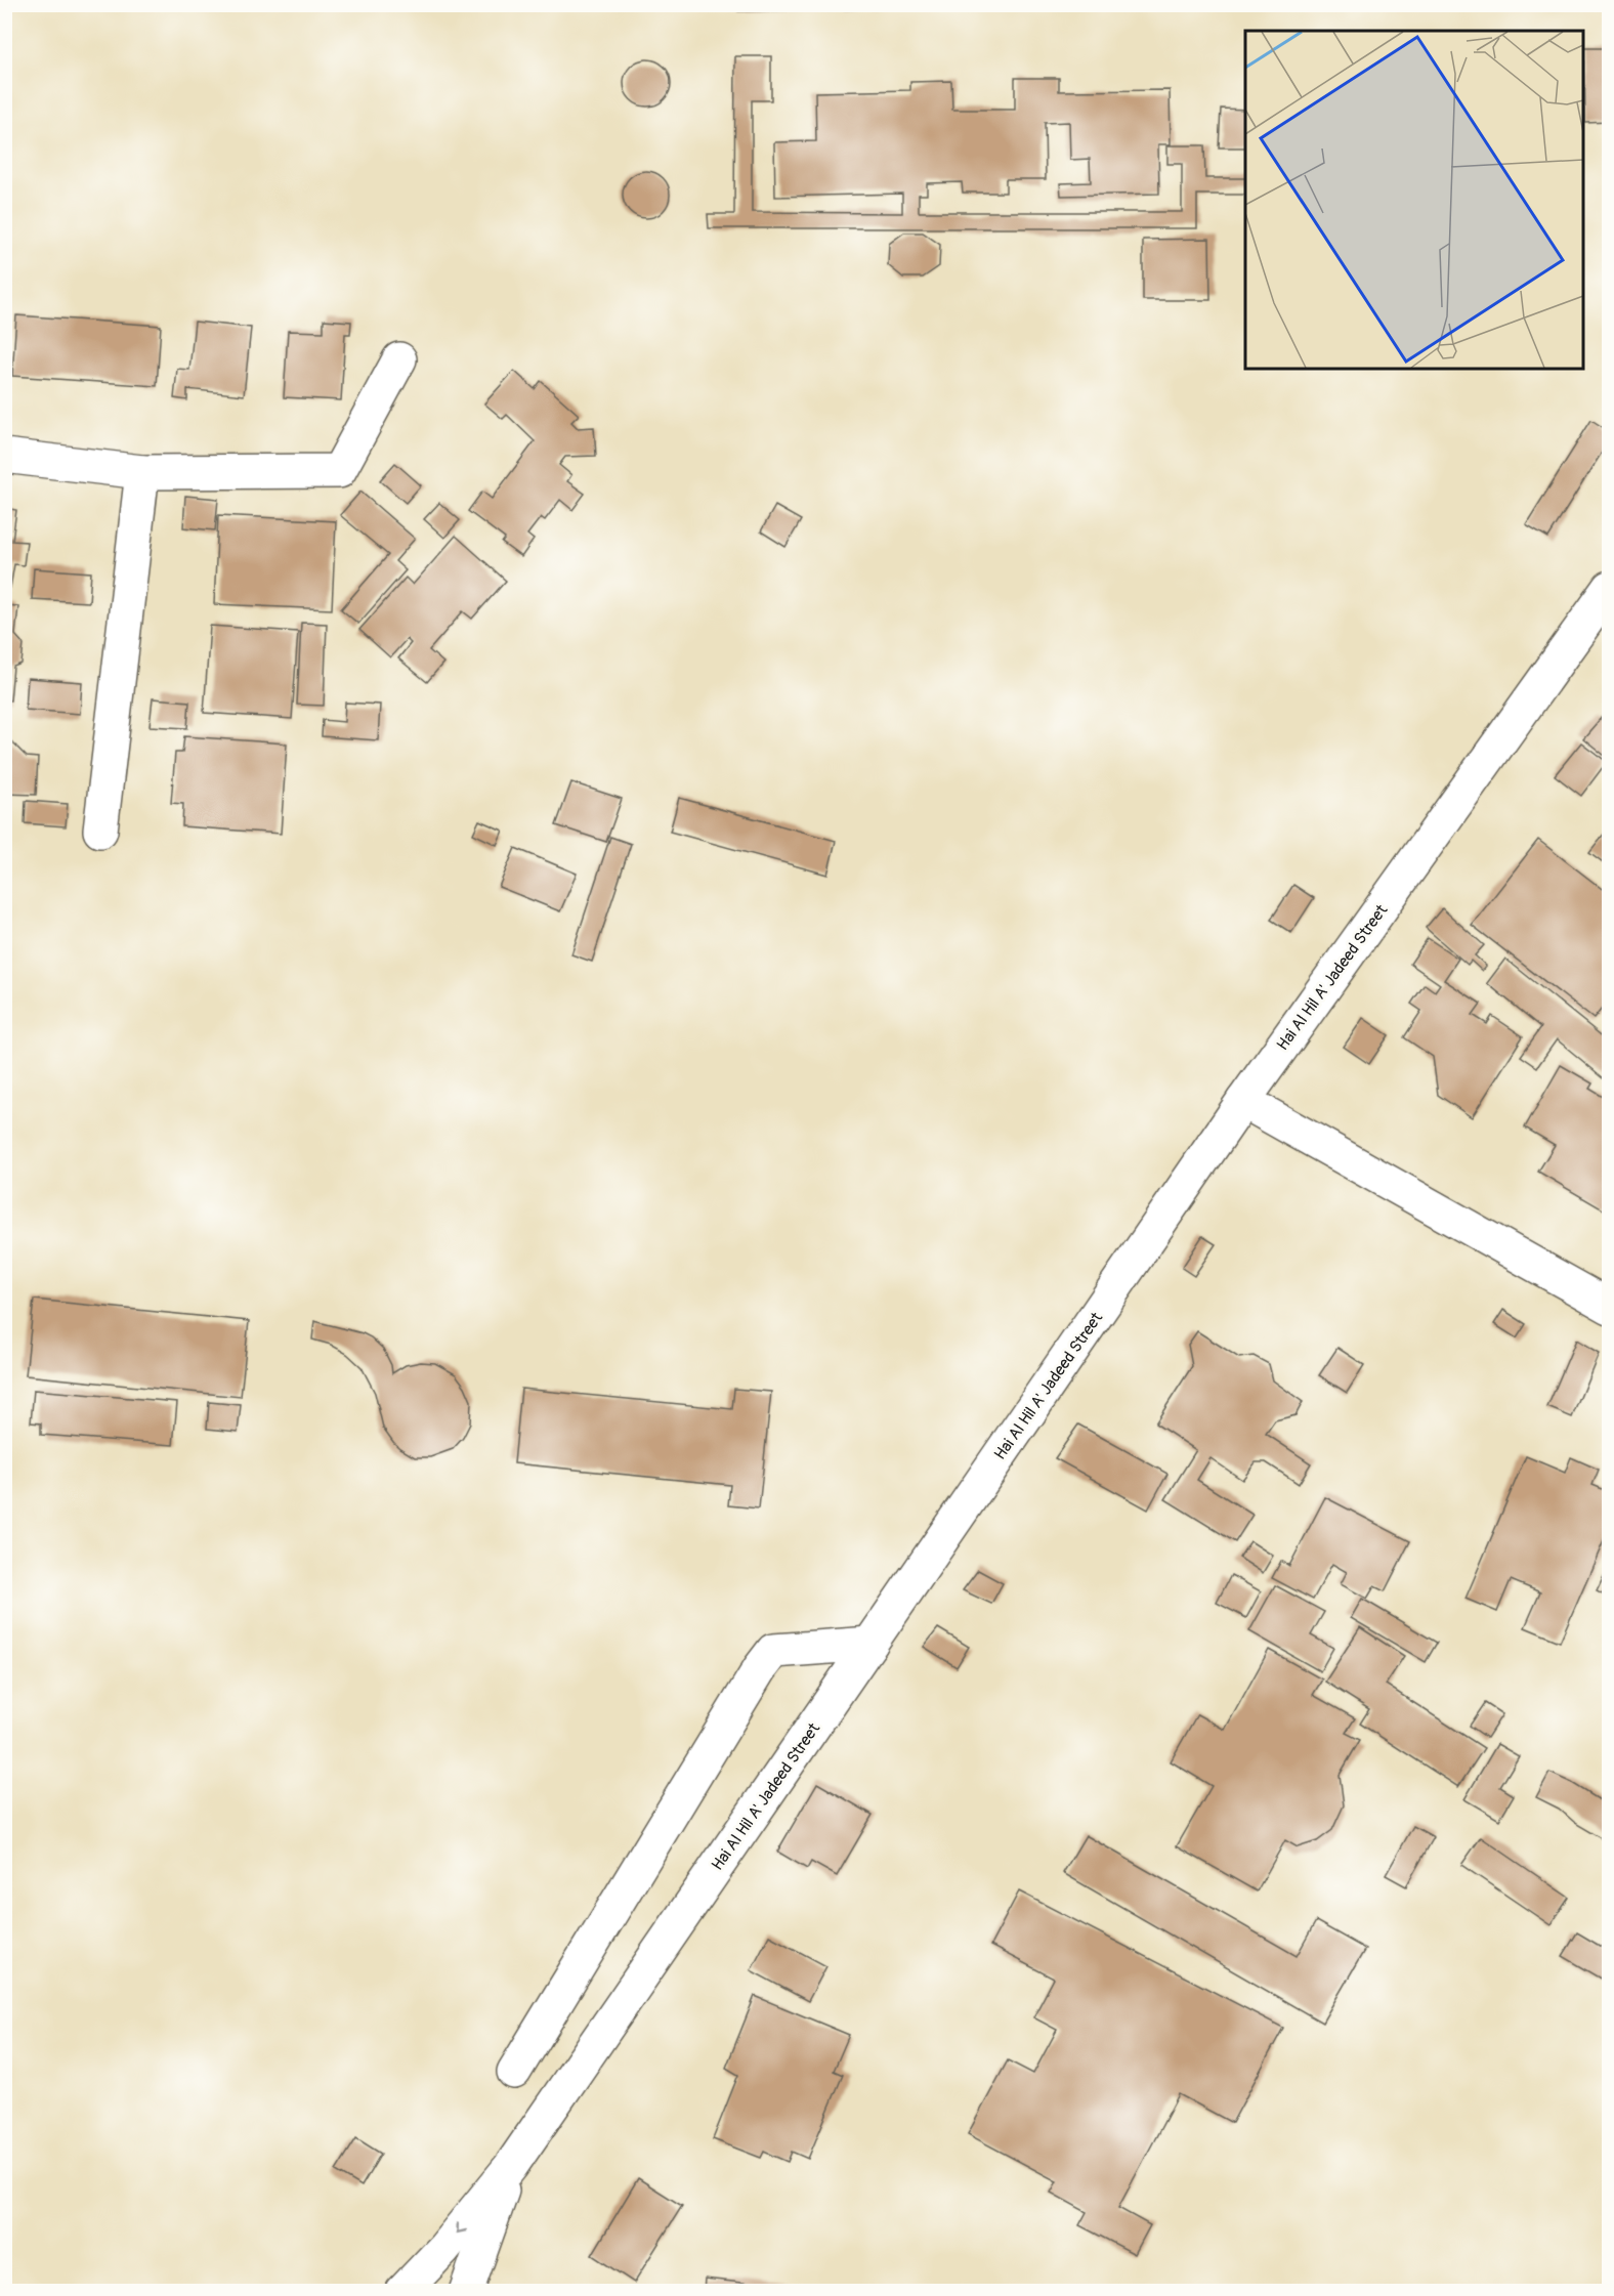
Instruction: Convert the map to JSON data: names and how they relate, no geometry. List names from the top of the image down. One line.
{"streets":{"street":["Hai Al Hil A' Jadeed Street"]}}
